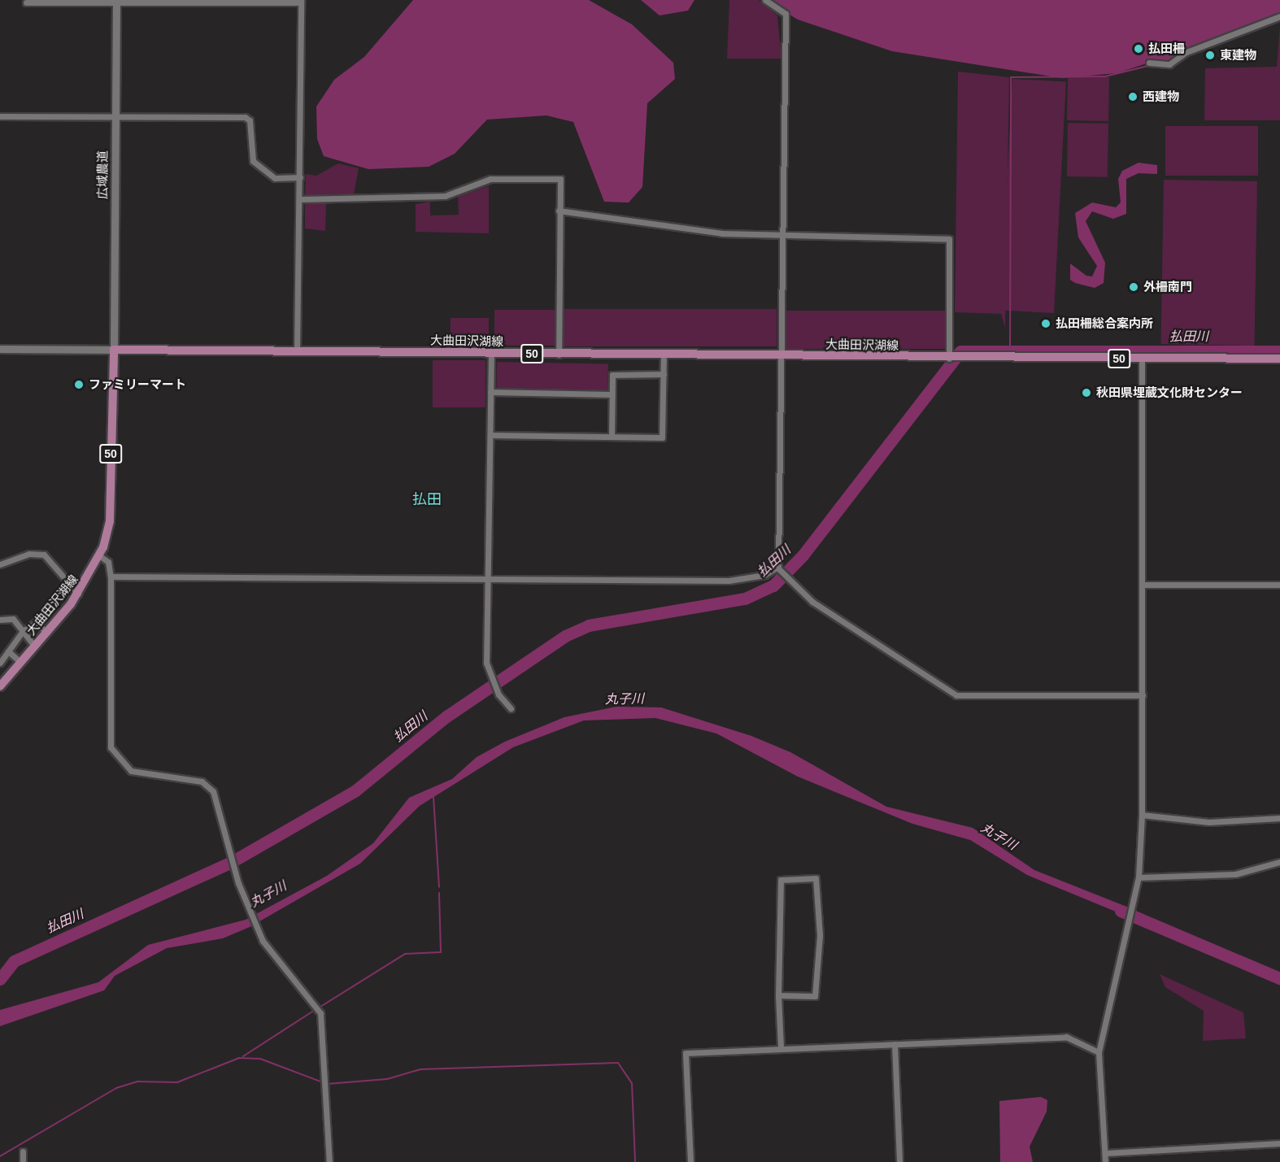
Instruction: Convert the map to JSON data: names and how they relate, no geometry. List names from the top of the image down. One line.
{"streets":{"main road":["大曲田沢湖線","50"],"street":["広域農道"]},"crossings":[["広域農道","大曲田沢湖線"]],"districts":["払田"],"water":["払田川","丸子川"],"places":["払田柵","東建物","西建物","外柵南門","払田柵総合案内所","ファミリーマート","秋田県埋蔵文化財センター"]}
